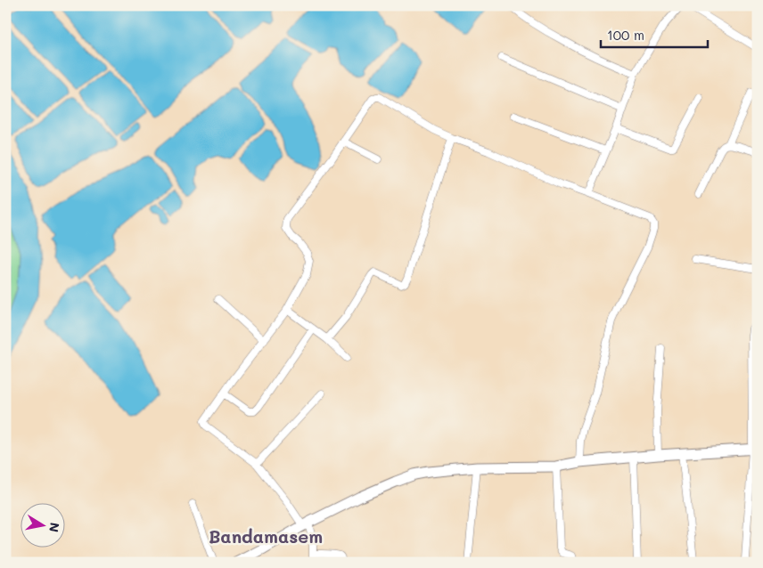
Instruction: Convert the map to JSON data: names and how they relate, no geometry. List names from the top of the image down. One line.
{"districts":["Bandamasem"],"scale_bar":"100 m","north":"right"}
